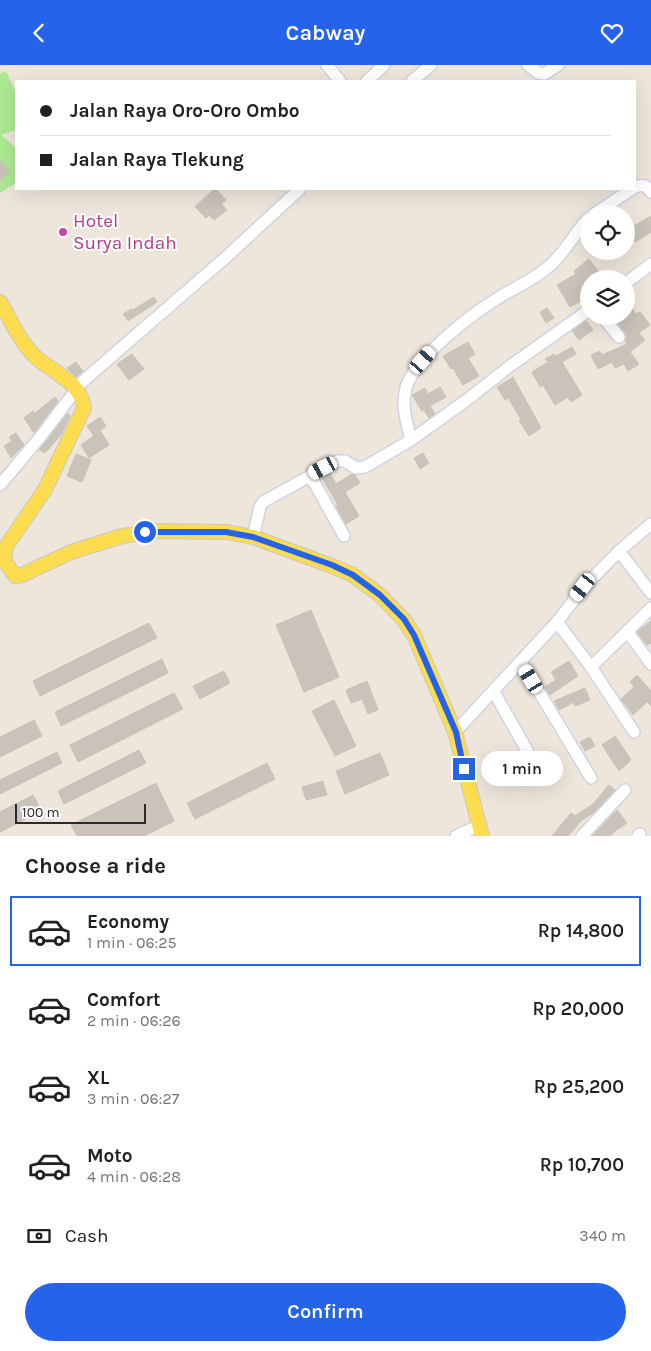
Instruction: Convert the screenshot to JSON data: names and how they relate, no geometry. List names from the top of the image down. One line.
{"places":["Hotel Surya Indah"],"scale_bar":"100 m","page":{"header":"Cabway","banner":["Jalan Raya Oro-Oro Ombo","Jalan Raya Tlekung"],"bubble":"1 min","scale":"100 m","heading":"Choose a ride","list":[{"name":"Economy","note":"1 min · 06:25","value":"Rp 14,800"},{"name":"Comfort","note":"2 min · 06:26","value":"Rp 20,000"},{"name":"XL","note":"3 min · 06:27","value":"Rp 25,200"},{"name":"Moto","note":"4 min · 06:28","value":"Rp 10,700"}],"pay":["Cash","340 m"],"buttons":"Confirm"}}
